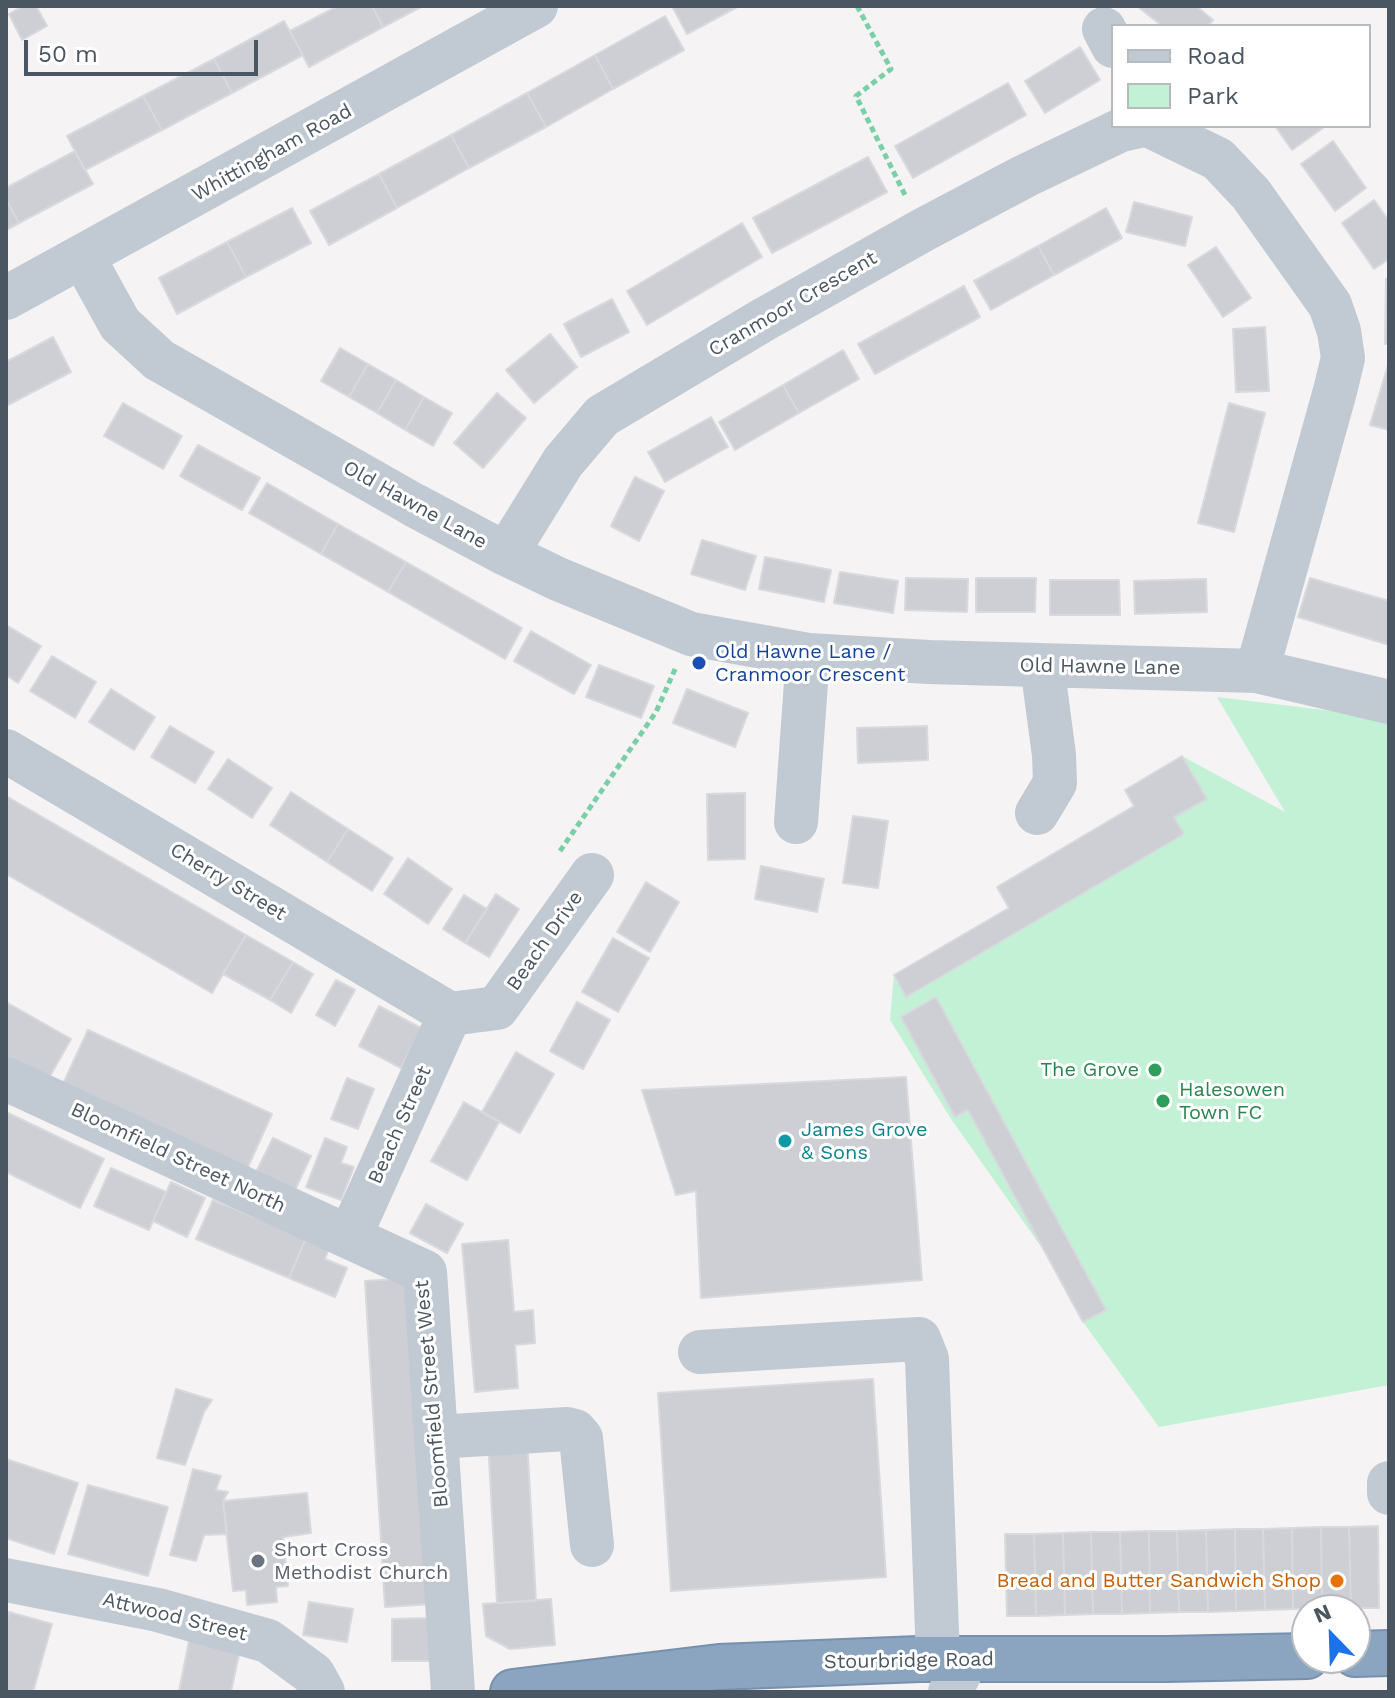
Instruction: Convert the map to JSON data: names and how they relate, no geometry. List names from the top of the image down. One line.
{"streets":{"highway":["Stourbridge Road"],"street":["Whittingham Road","Cranmoor Crescent","Old Hawne Lane","Cherry Street","Beach Drive","Beach Street","Bloomfield Street North","Bloomfield Street West","Attwood Street"]},"crossings":[["Whittingham Road","Old Hawne Lane"],["Cranmoor Crescent","Old Hawne Lane"],["Cherry Street","Beach Drive"],["Cherry Street","Beach Street"],["Beach Drive","Beach Street"],["Beach Street","Bloomfield Street North"],["Beach Street","Bloomfield Street West"],["Bloomfield Street North","Bloomfield Street West"]],"places":["Old Hawne Lane / Cranmoor Crescent","The Grove","Halesowen Town FC","James Grove & Sons","Short Cross Methodist Church","Bread and Butter Sandwich Shop"],"legend":["Road","Park"],"scale_bar":"50 m","north":"top left"}
